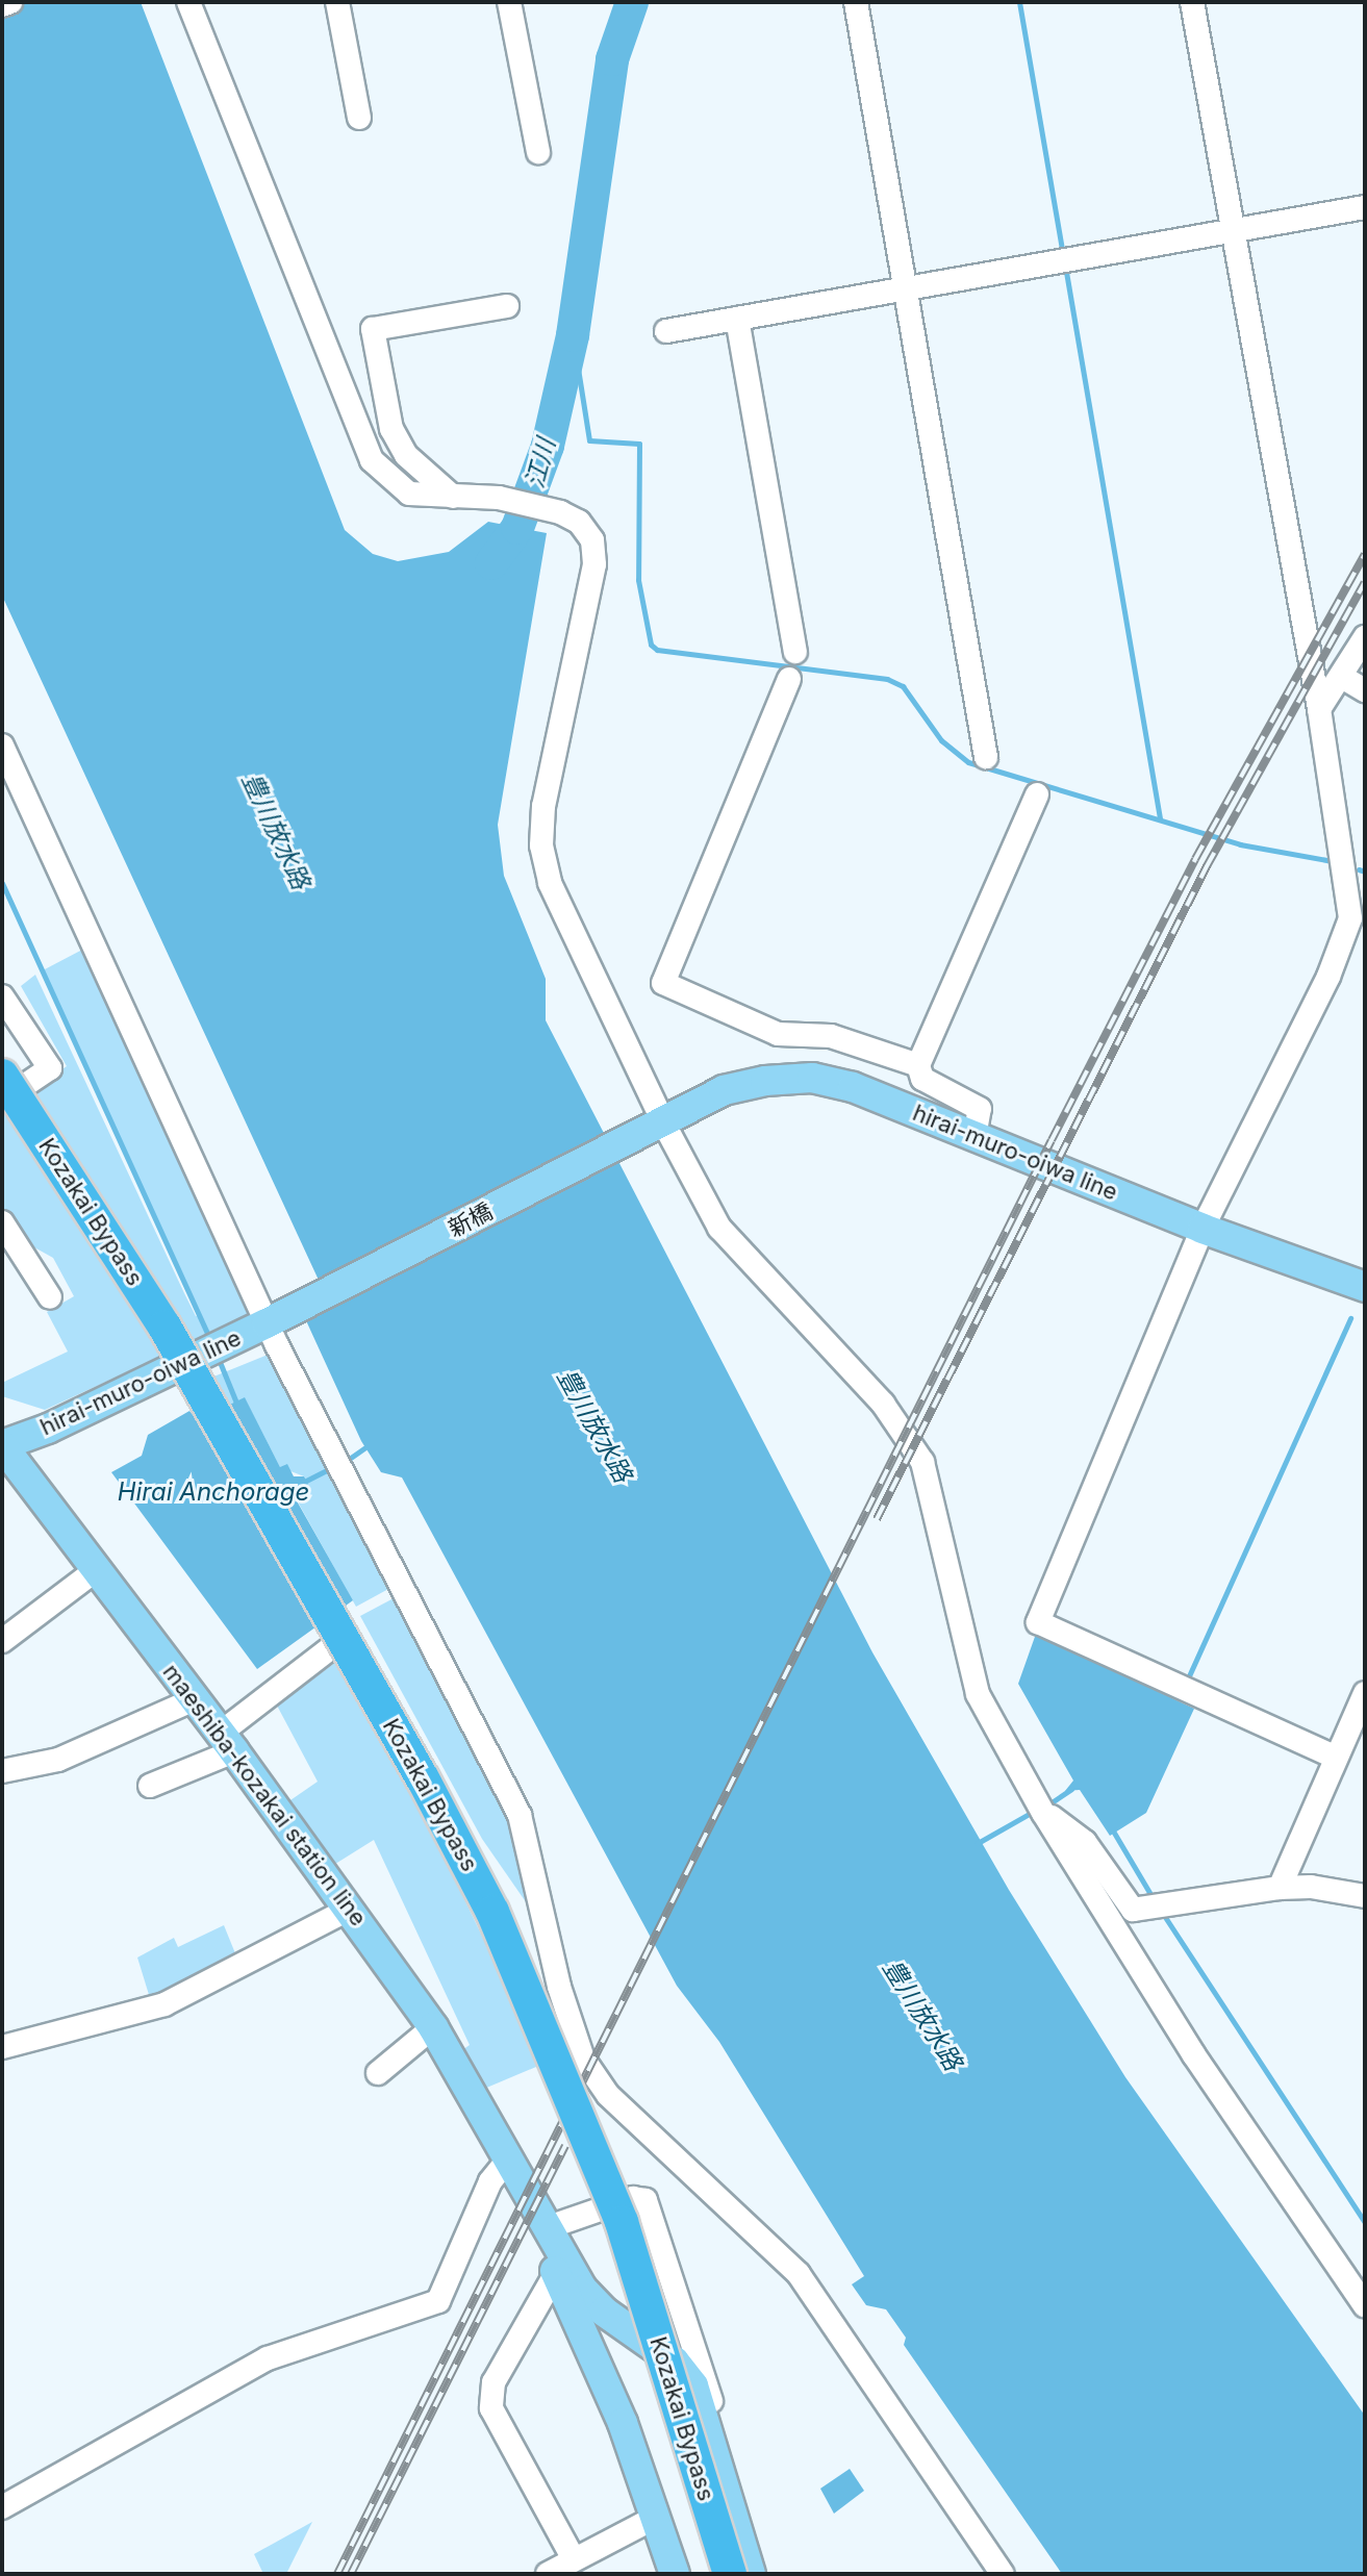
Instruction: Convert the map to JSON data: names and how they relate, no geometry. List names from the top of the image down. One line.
{"streets":{"highway":["Kozakai Bypass"],"main road":["hirai-muro-oiwa line","新橋","maeshiba-kozakai station line"]},"crossings":[["hirai-muro-oiwa line","新橋"],["hirai-muro-oiwa line","maeshiba-kozakai station line"]],"water":["江川","豊川放水路","Hirai Anchorage"]}
